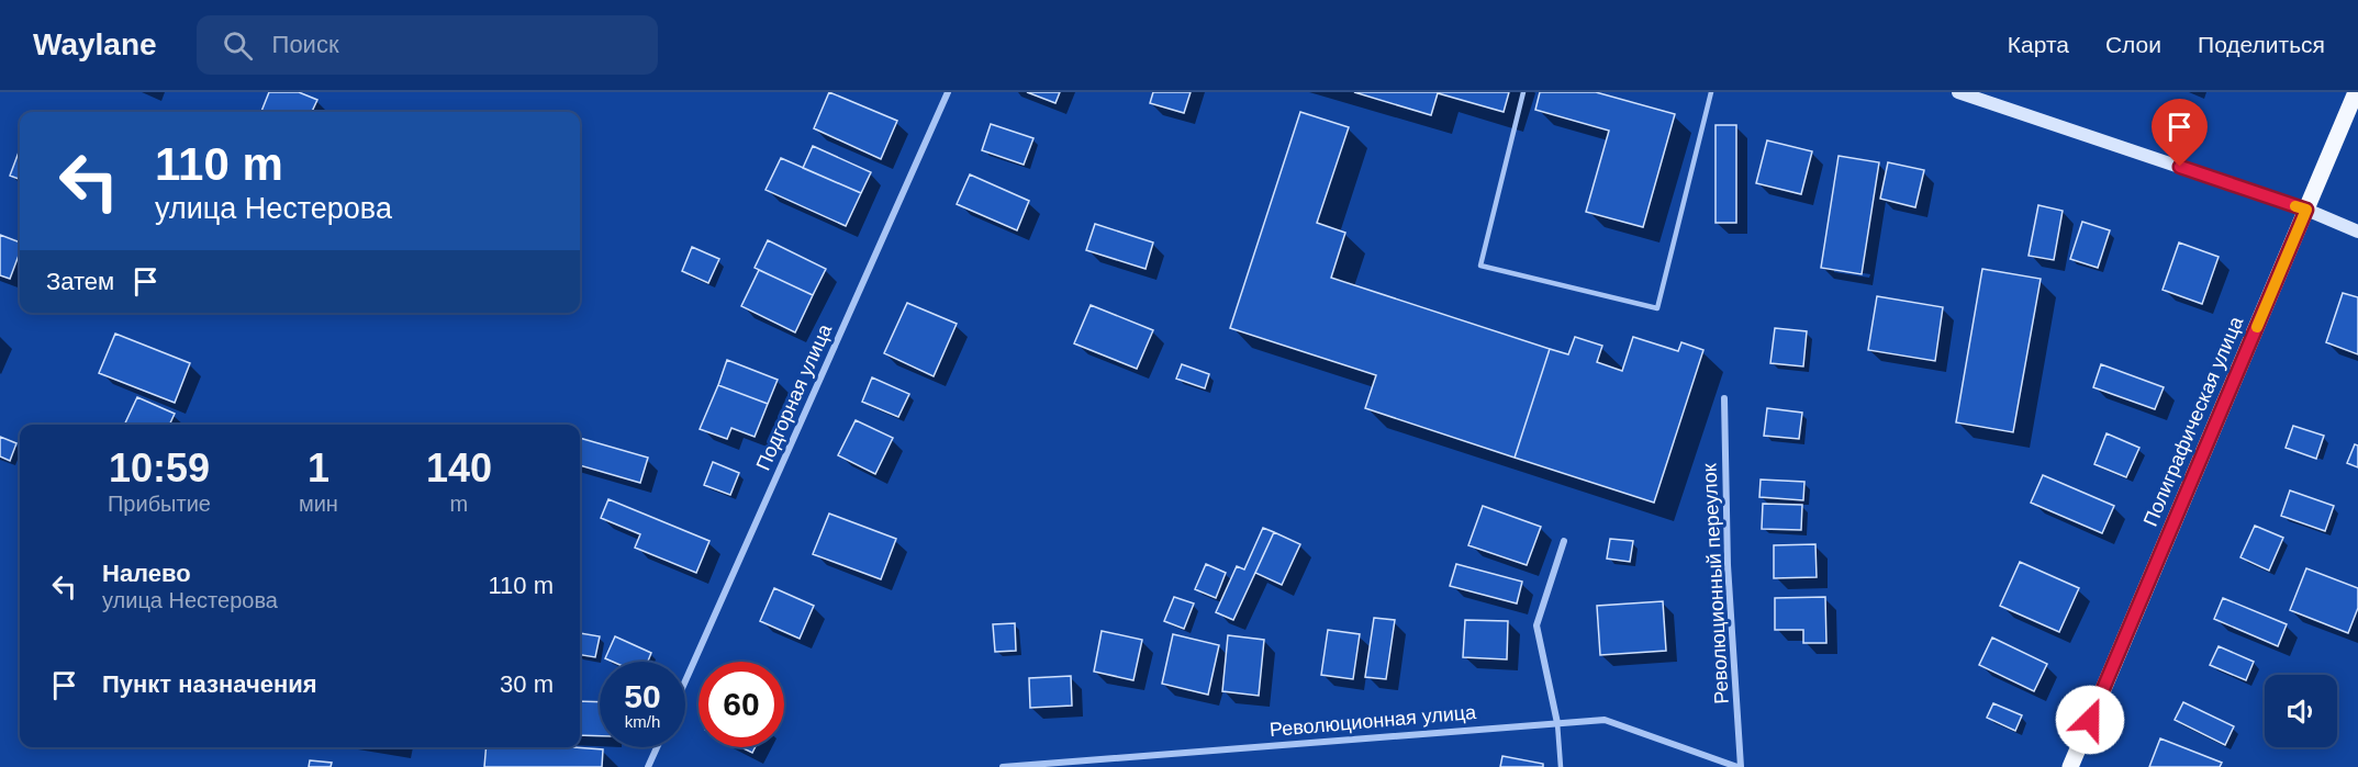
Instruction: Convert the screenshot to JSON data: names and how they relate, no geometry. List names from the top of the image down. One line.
{"streets":{"main road":["Полиграфическая улица"],"street":["Подгорная улица","Революционный переулок","Революционная улица"]},"crossings":[["Революционный переулок","Революционная улица"]],"page":{"header":"Waylane","search":"Поиск","nav":["Карта","Слои","Поделиться"],"turn":["110 m","улица Нестерова"],"then":"Затем","eta":["10:59","Прибытие","1","мин","140","m"],"list":[{"name":"Налево","note":"улица Нестерова","value":"110 m"},{"name":"Пункт назначения","value":"30 m"}],"speed":"50 km/h","limit":"60"}}
